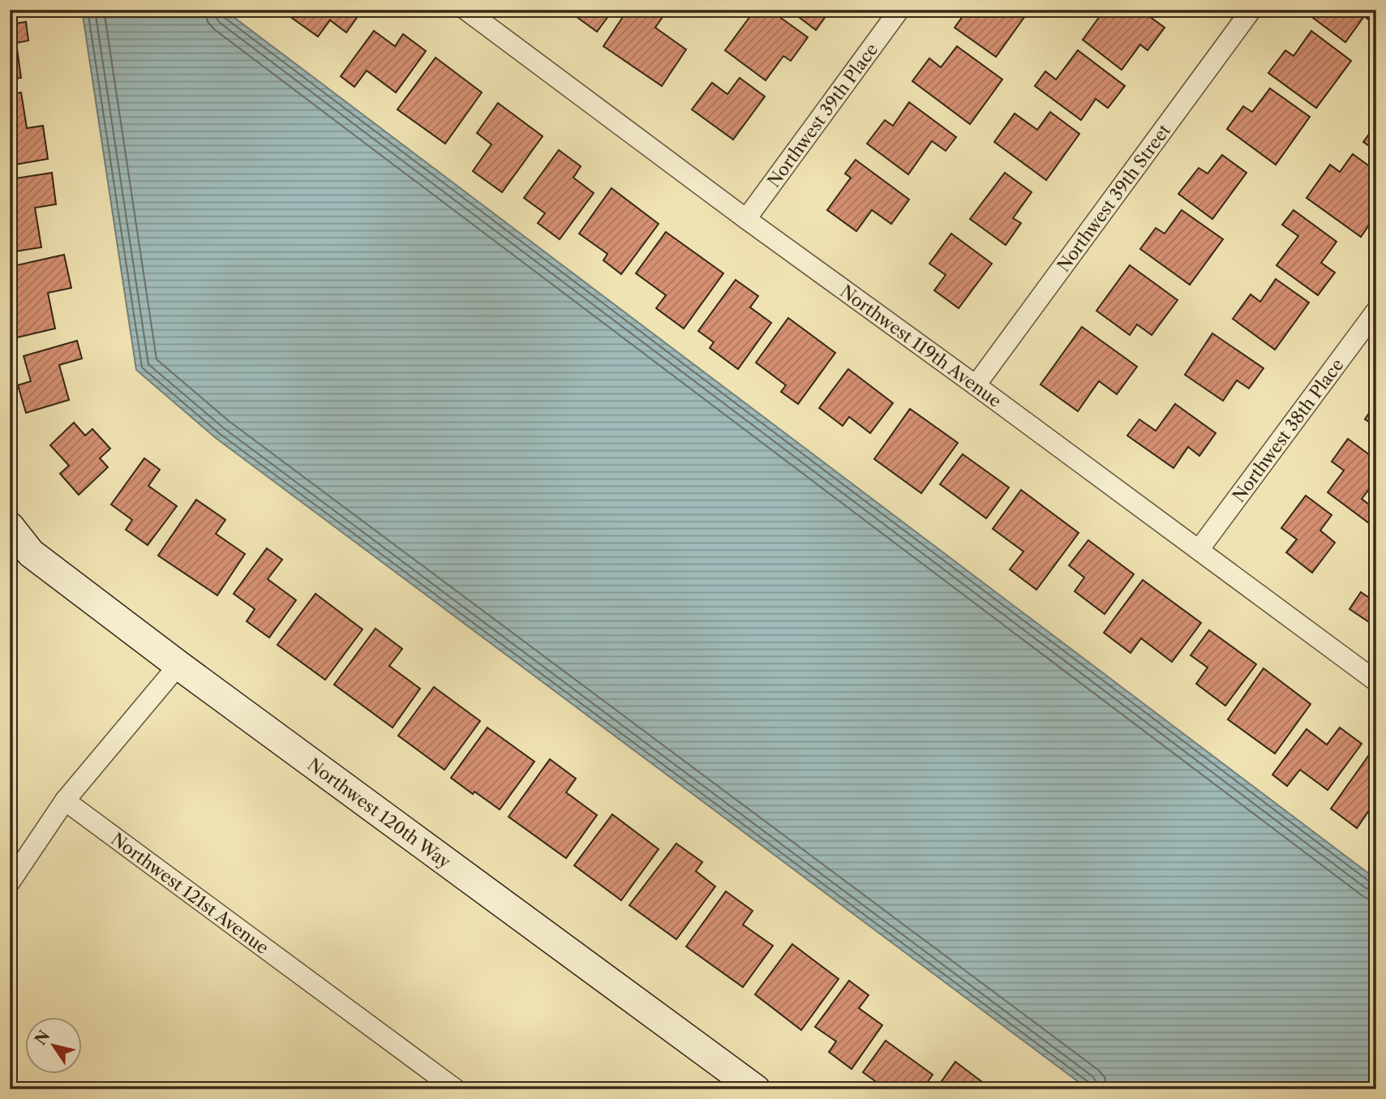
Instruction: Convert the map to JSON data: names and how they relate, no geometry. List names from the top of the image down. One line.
{"streets":{"street":["Northwest 39th Place","Northwest 39th Street","Northwest 119th Avenue","Northwest 38th Place","Northwest 120th Way","Northwest 121st Avenue"]},"crossings":[["Northwest 39th Place","Northwest 119th Avenue"],["Northwest 39th Street","Northwest 119th Avenue"],["Northwest 119th Avenue","Northwest 38th Place"]],"north":"top left"}
